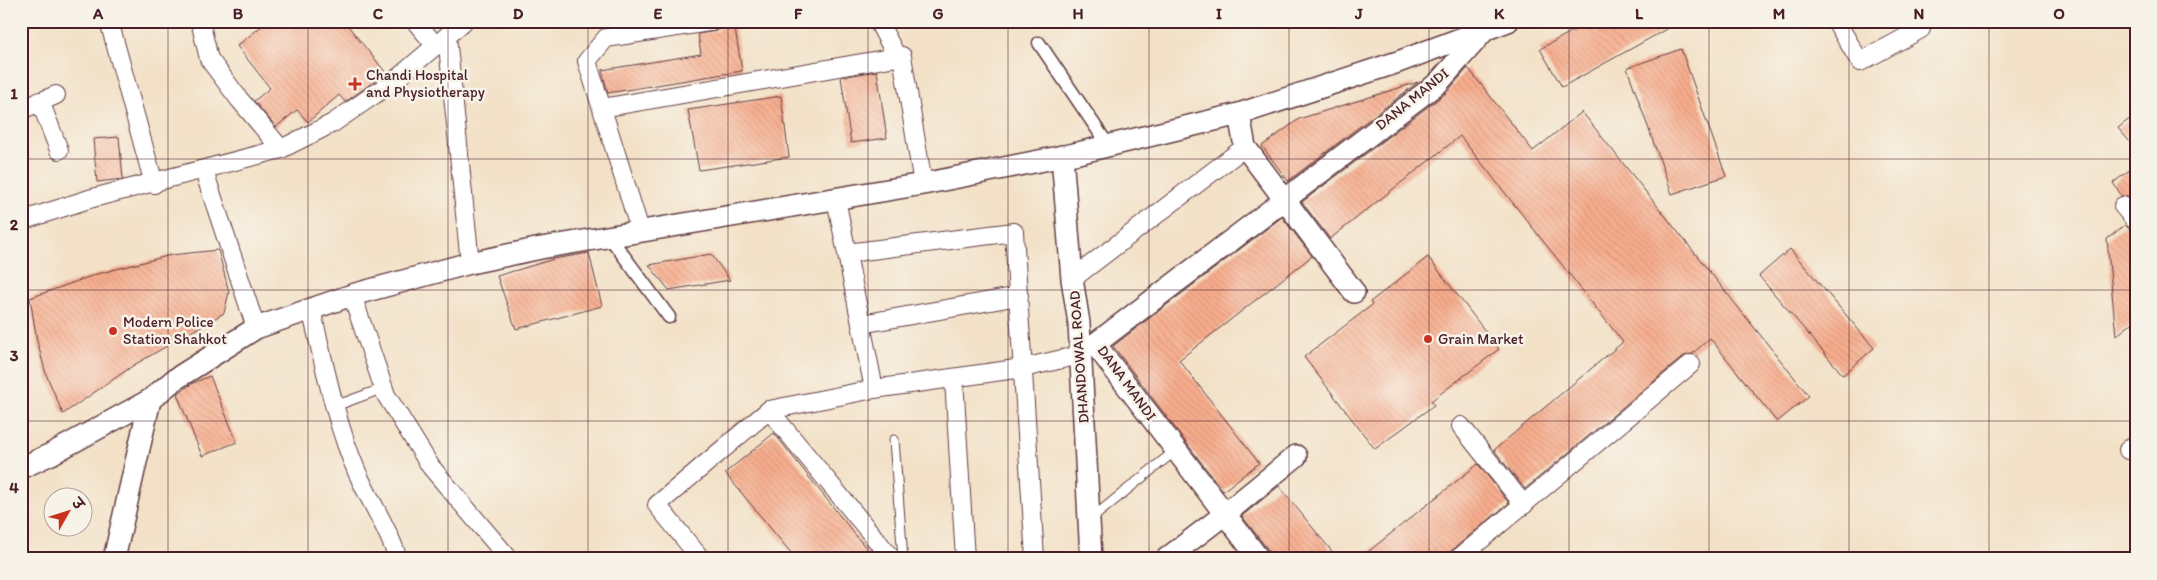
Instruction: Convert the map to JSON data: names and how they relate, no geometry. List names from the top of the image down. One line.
{"streets":{"street":["DANA MANDI","DHANDOWAL ROAD"]},"crossings":[["DANA MANDI","DHANDOWAL ROAD"]],"places":{"health":["Chandi Hospital and Physiotherapy"],"other":["Modern Police Station Shahkot","Grain Market"]},"north":"top right","grid":{"columns":["A","B","C","D","E","F","G","H","I","J","K","L","M","N","O"],"rows":["1","2","3","4"]}}
